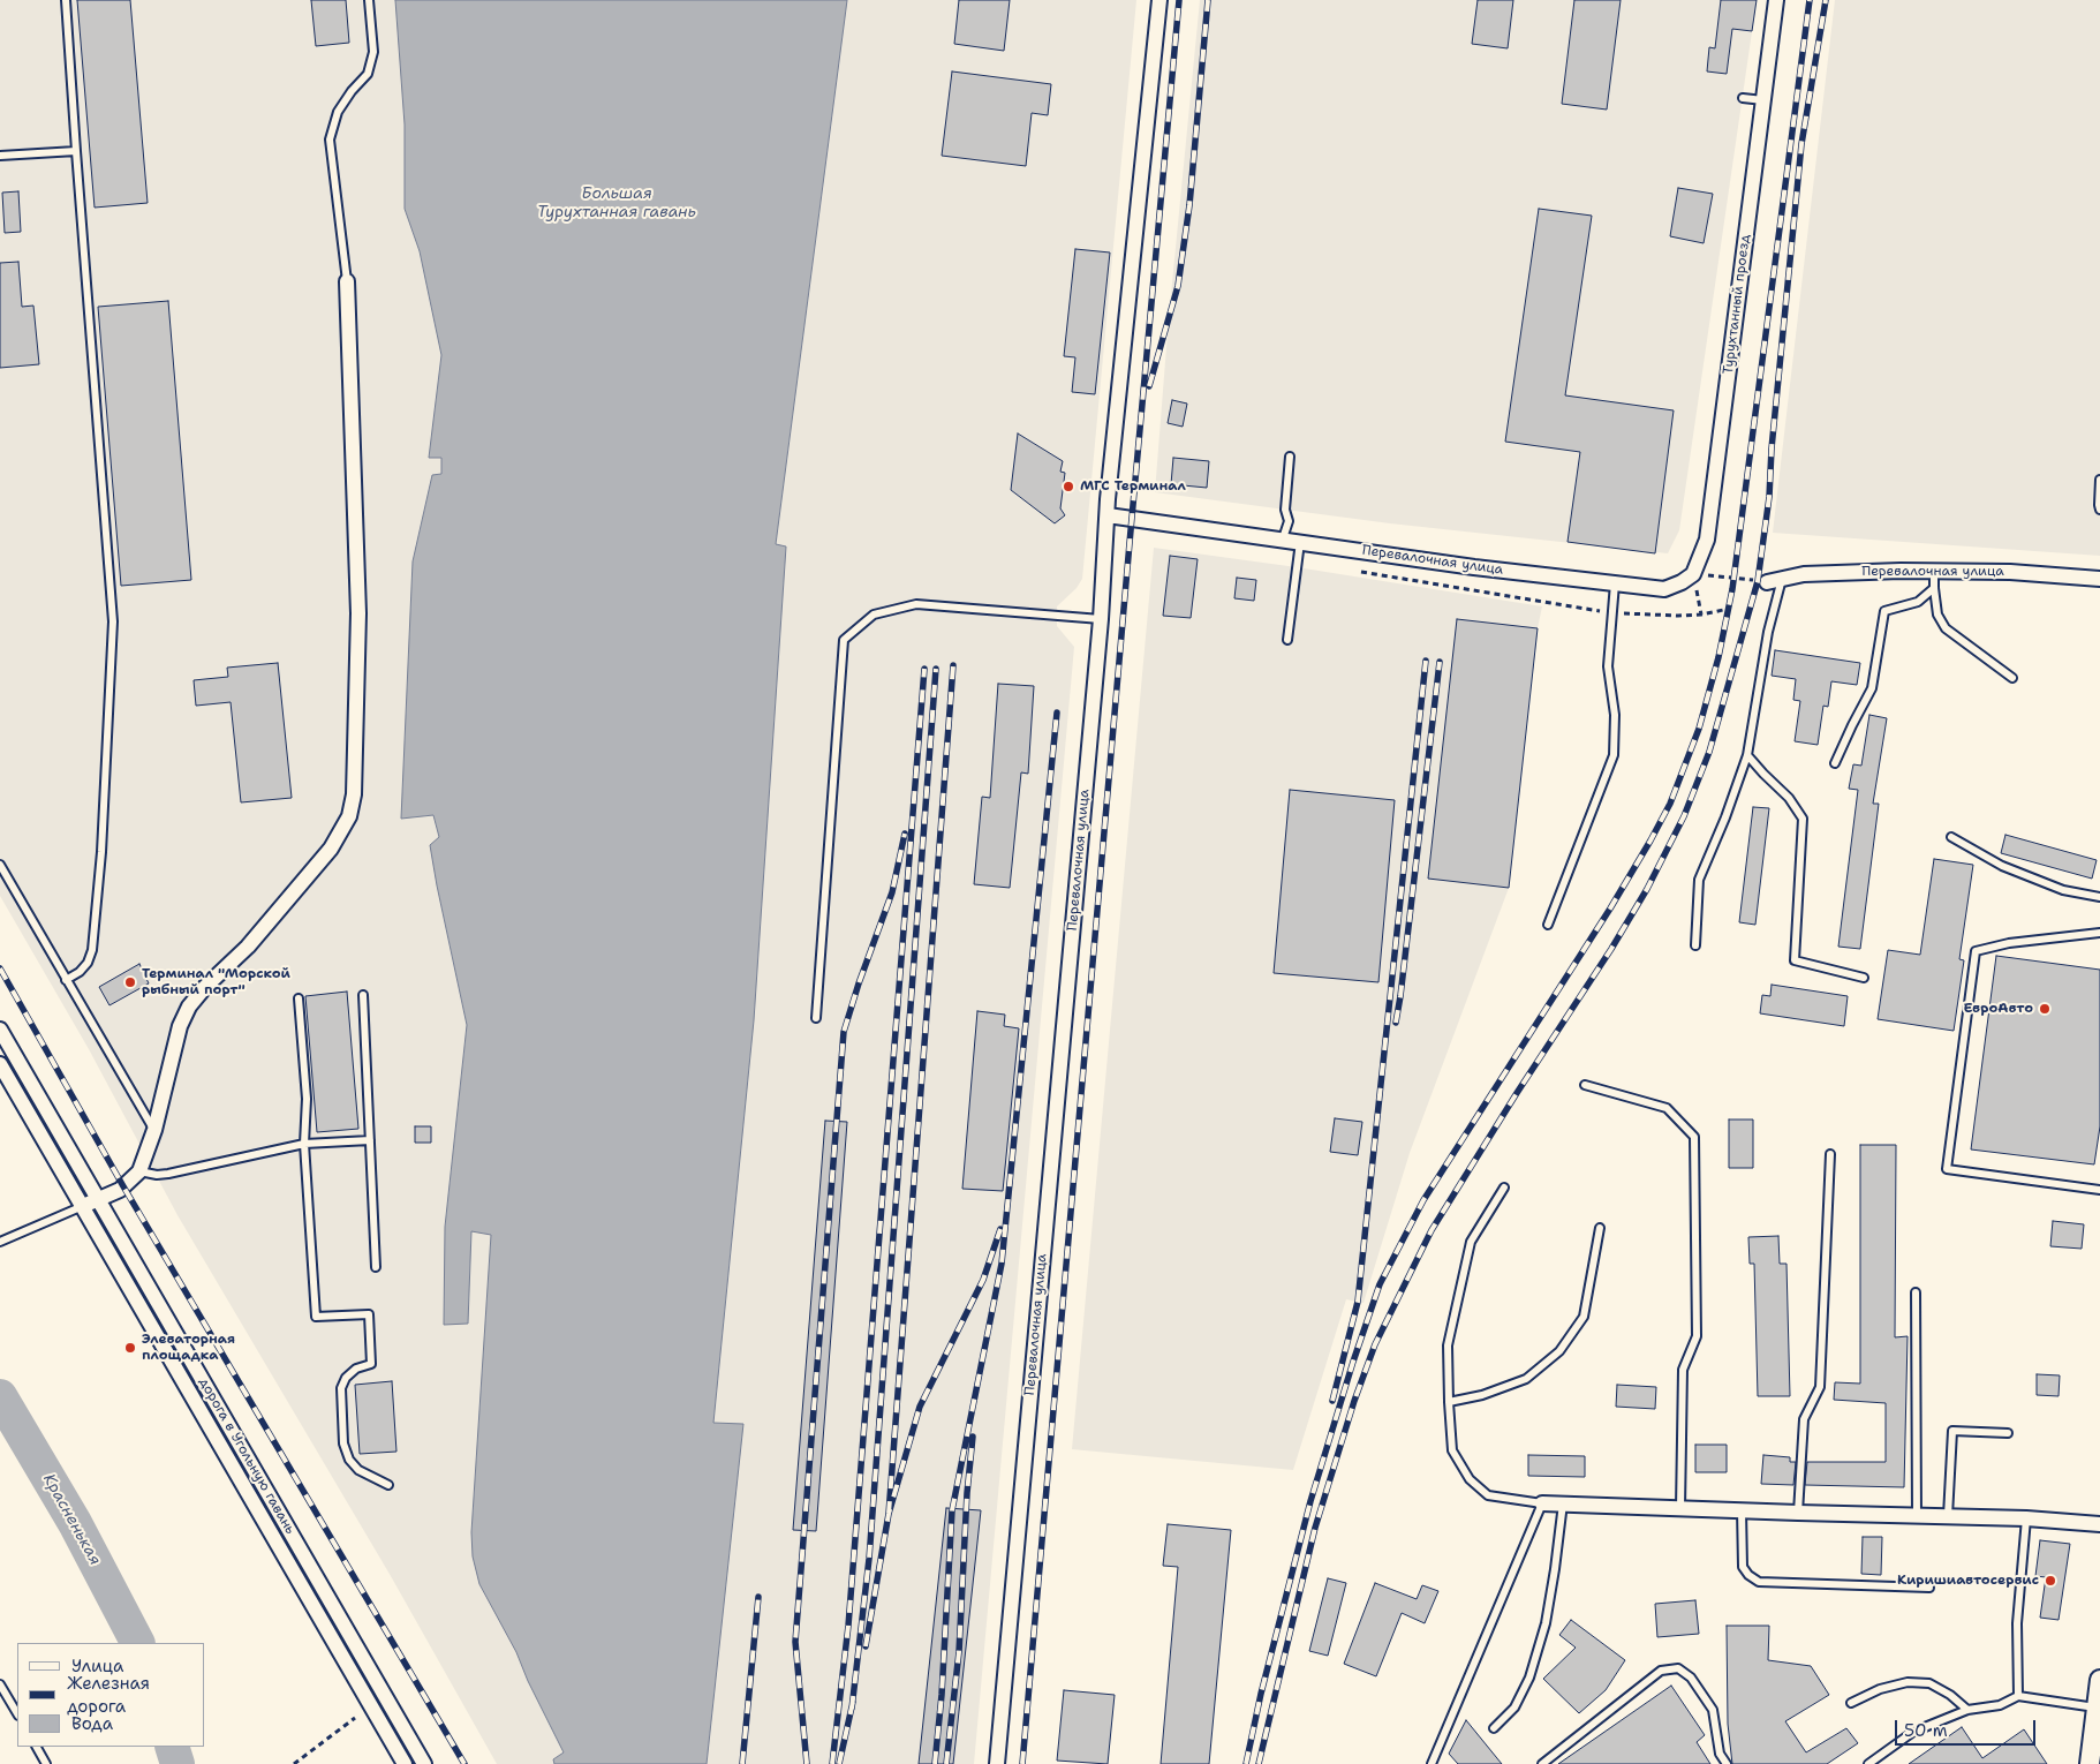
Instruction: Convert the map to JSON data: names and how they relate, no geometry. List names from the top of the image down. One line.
{"streets":{"street":["Турухтанный проезд","Перевалочная улица","дорога в Угольную гавань"]},"crossings":[["Турухтанный проезд","Перевалочная улица"]],"water":["Большая Турухтанная гавань","Красненькая"],"places":["МГС Терминал","Терминал \"Морской рыбный порт\"","ЕвроАвто","Элеваторная площадка","Киришиавтосервис"],"legend":["Улица","Железная дорога","Вода"],"scale_bar":"50 m"}
